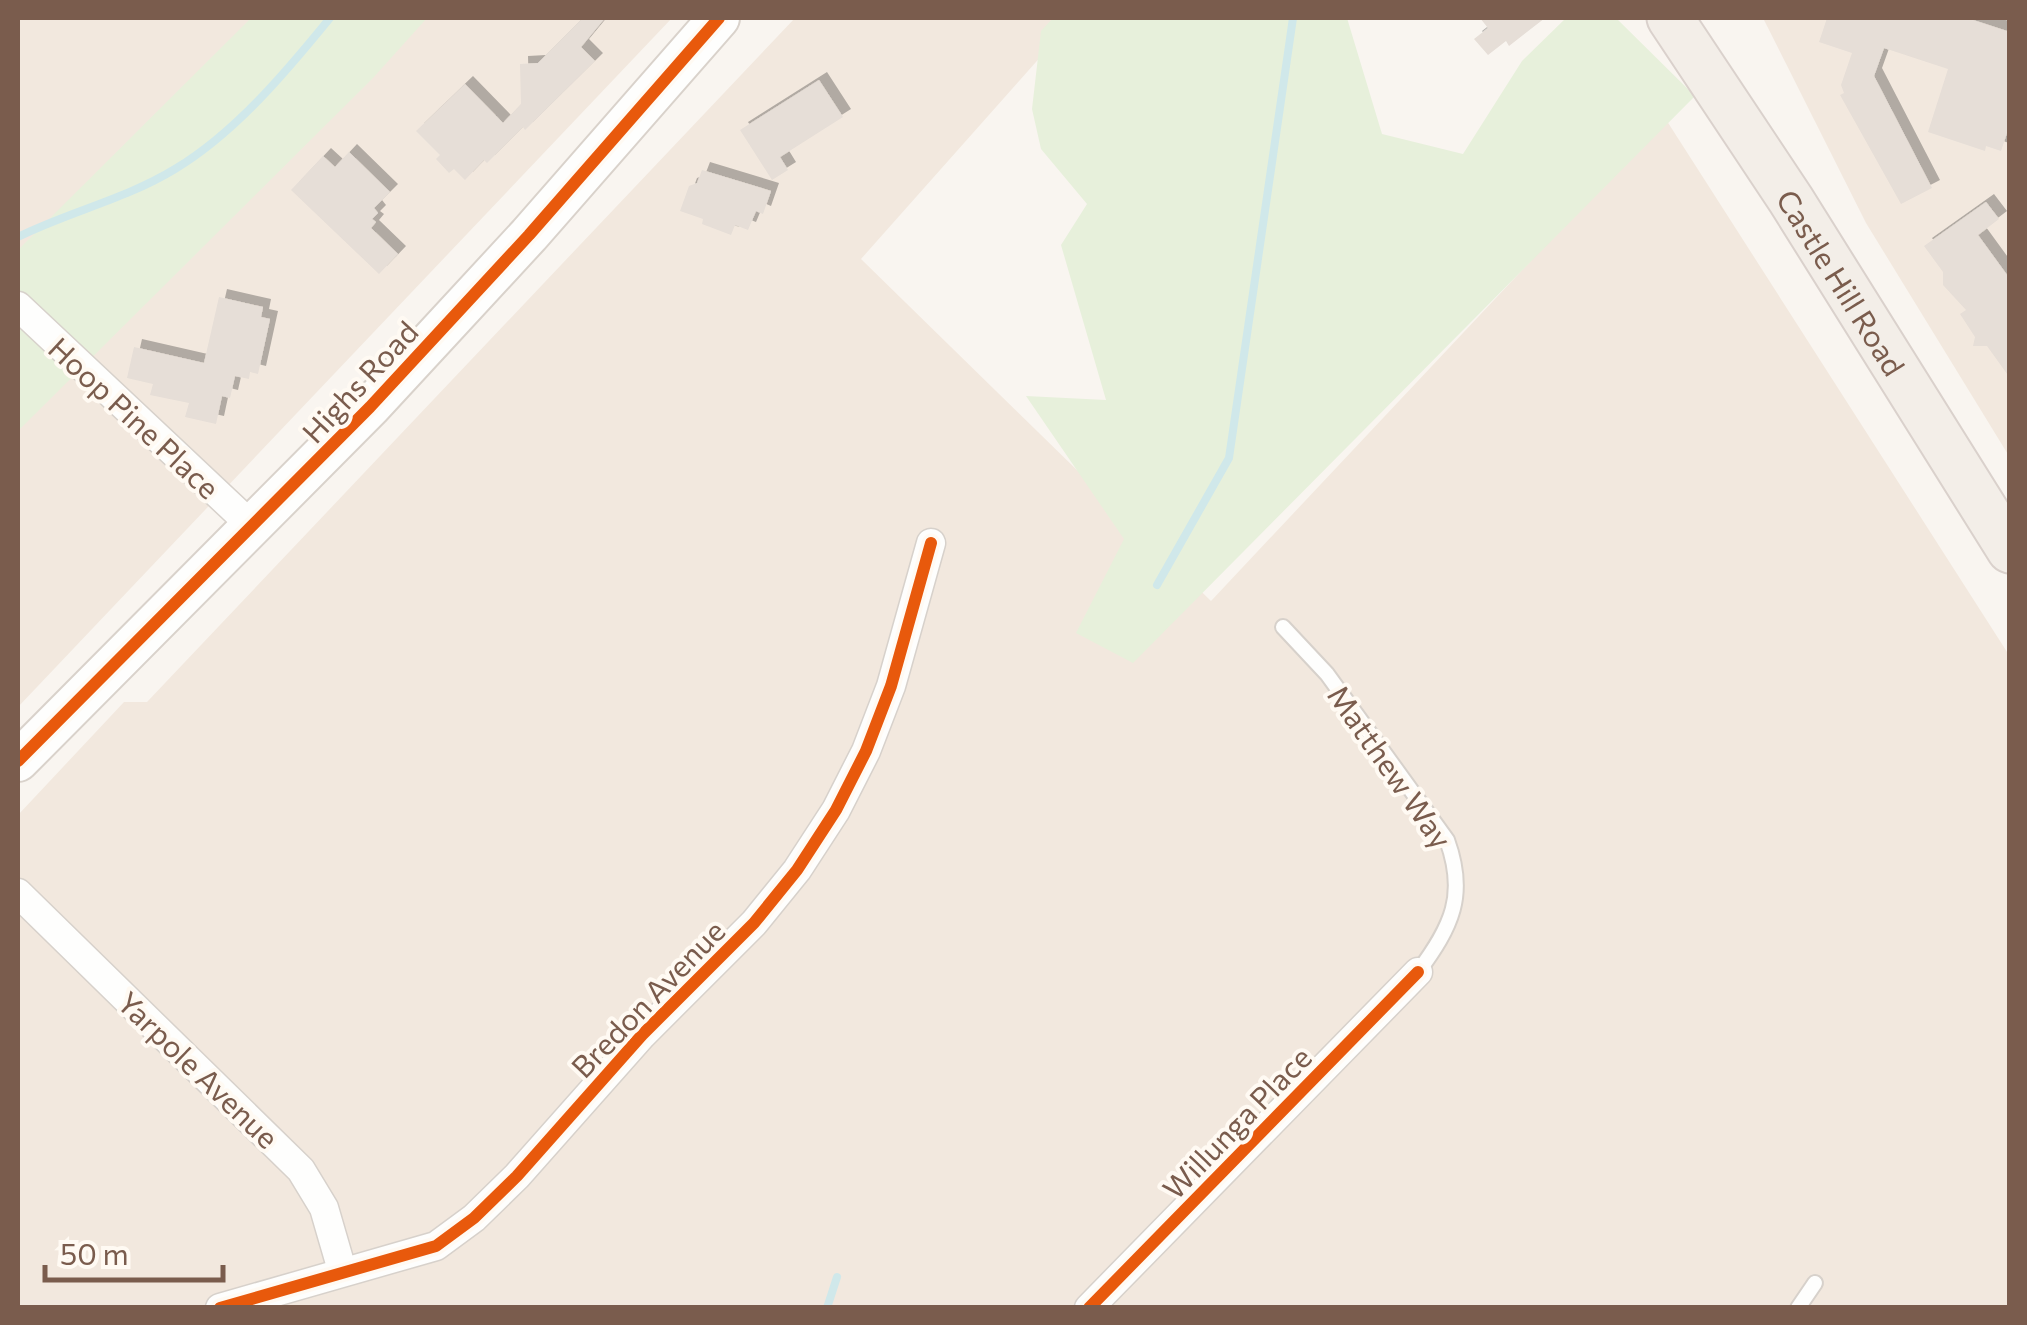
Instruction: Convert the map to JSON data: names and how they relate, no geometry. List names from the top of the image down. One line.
{"streets":{"main road":["Castle Hill Road"],"street":["Highs Road","Hoop Pine Place","Bredon Avenue","Yarpole Avenue","Willunga Place"],"lane":["Matthew Way"]},"crossings":[["Highs Road","Hoop Pine Place"],["Matthew Way","Willunga Place"],["Bredon Avenue","Yarpole Avenue"]],"scale_bar":"50 m"}
